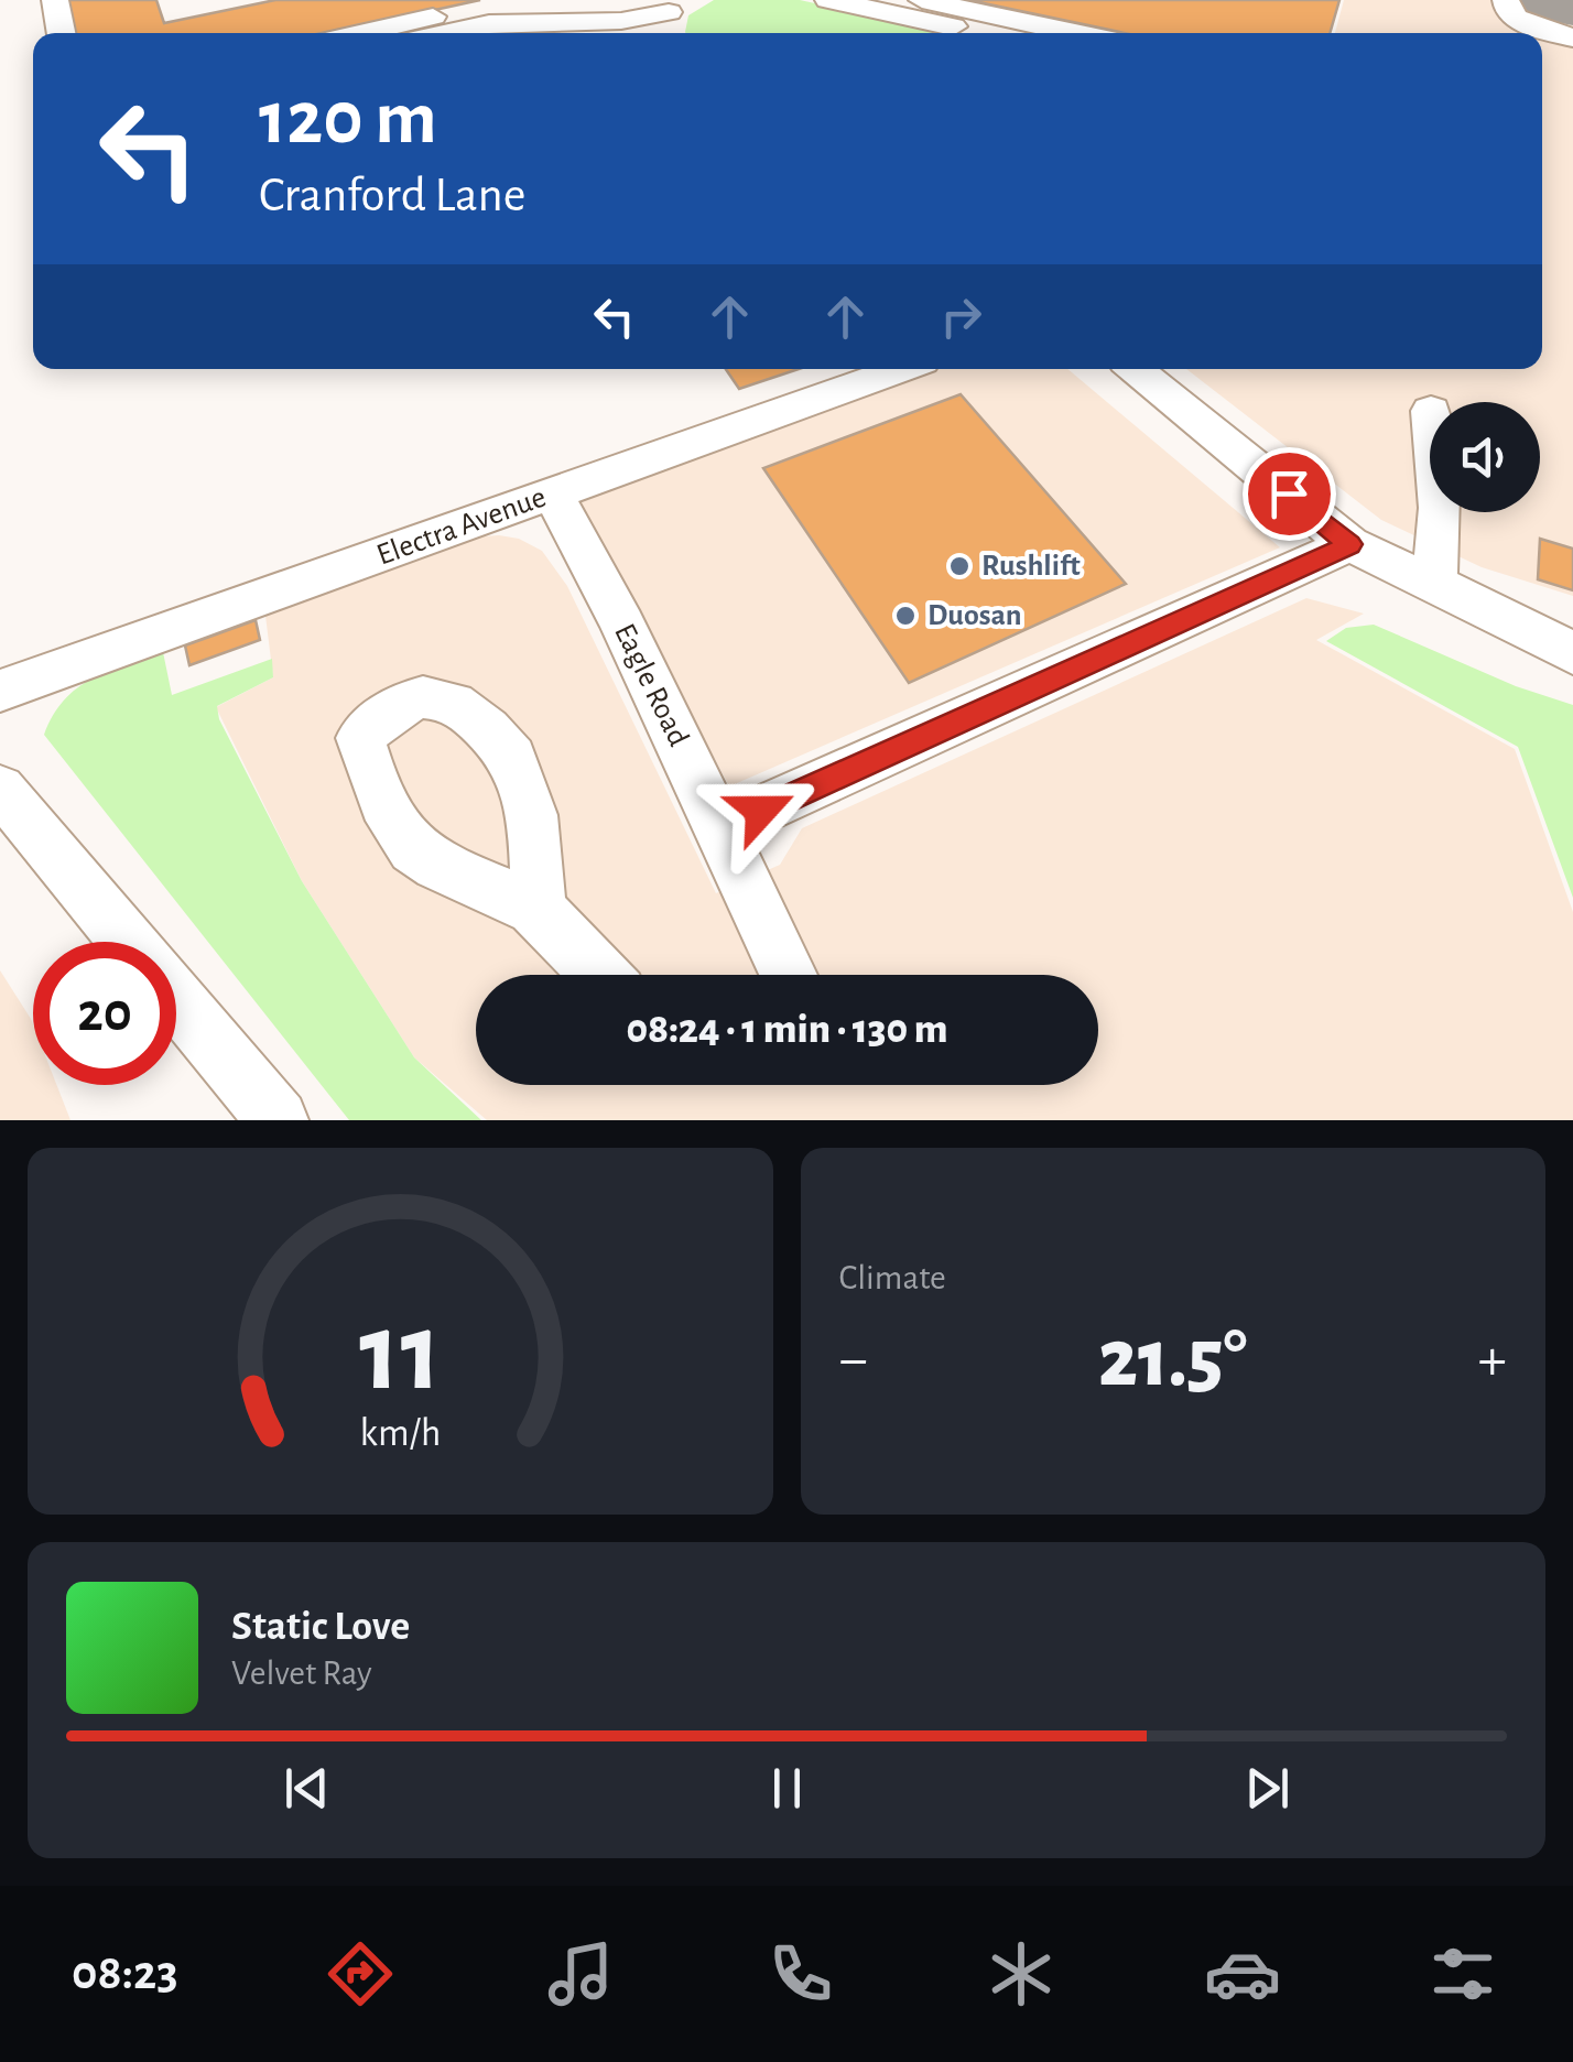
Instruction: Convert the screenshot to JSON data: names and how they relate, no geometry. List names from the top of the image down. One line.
{"streets":{"lane":["Electra Avenue","Eagle Road"]},"crossings":[["Electra Avenue","Eagle Road"]],"places":["Rushlift","Duosan"],"page":{"turn":["120 m","Cranford Lane"],"limit":"20","trip":"08:24 · 1 min · 130 m","tile":"Climate","heat":["−","21.5°","+"],"song":["Static Love","Velvet Ray"],"tabs":"08:23","gauge":["11","km/h"]}}
